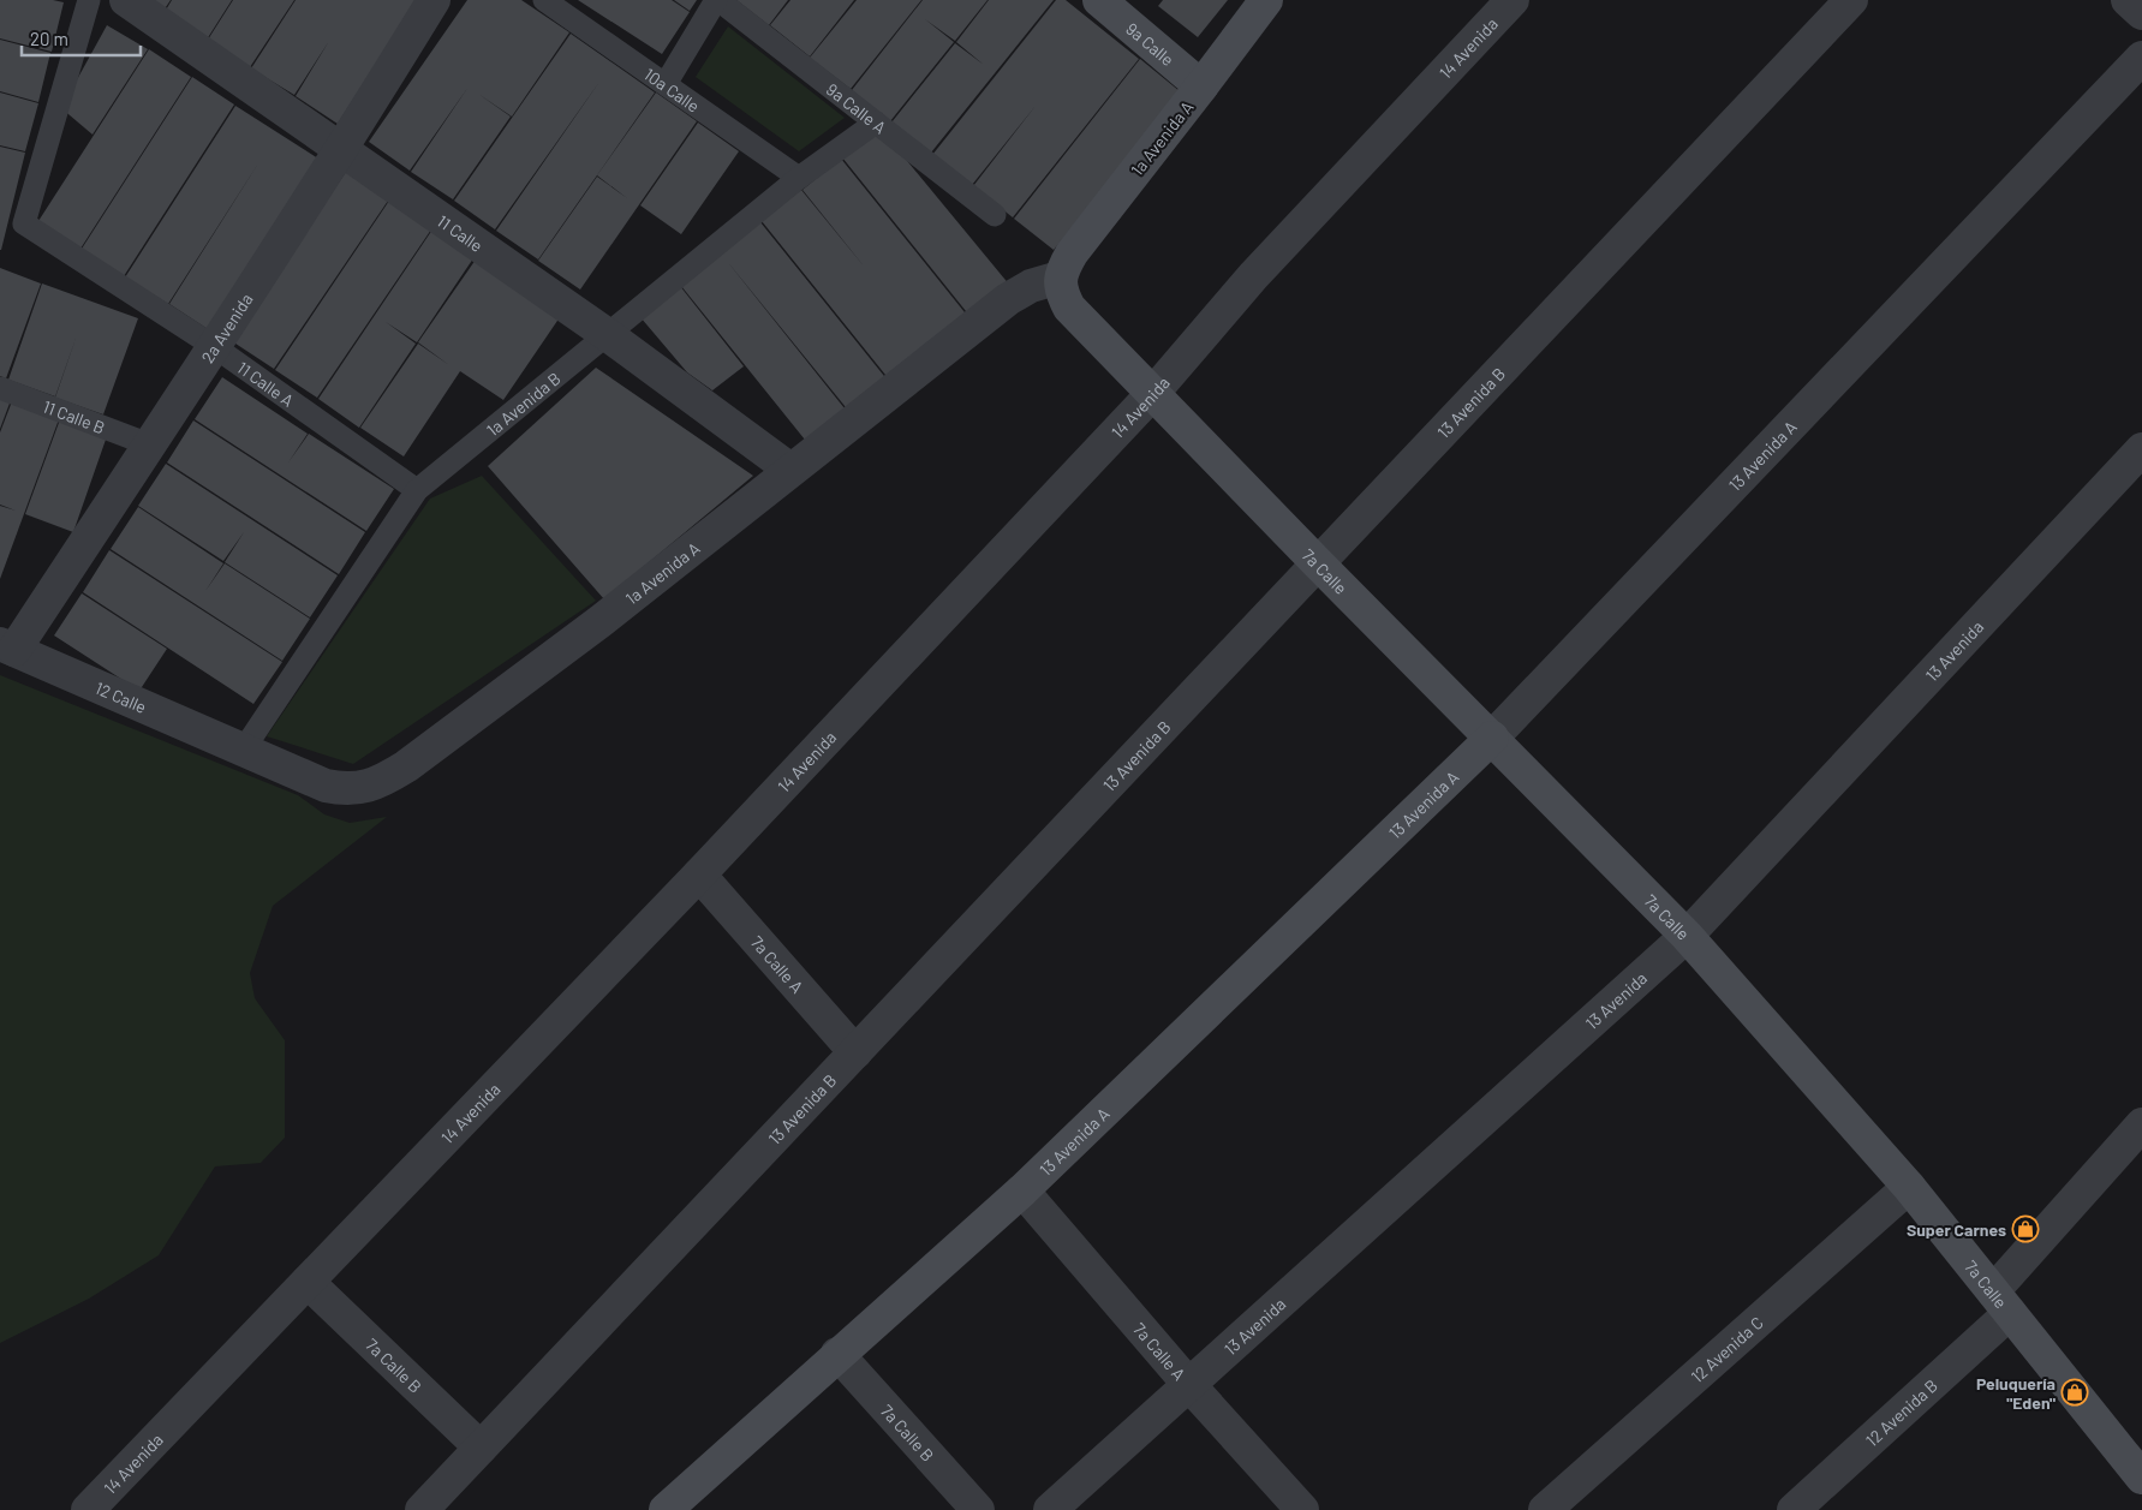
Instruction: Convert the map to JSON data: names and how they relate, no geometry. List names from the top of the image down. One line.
{"streets":{"main road":["9a Calle","1a Avenida A","13 Avenida A","7a Calle"],"street":["14 Avenida","11 Calle","2a Avenida","13 Avenida B","13 Avenida","12 Calle","7a Calle A","12 Avenida C","7a Calle B","12 Avenida B"],"lane":["10a Calle","9a Calle A","11 Calle A","1a Avenida B","11 Calle B"]},"crossings":[["9a Calle","1a Avenida A"],["14 Avenida","7a Calle"],["14 Avenida","7a Calle A"],["14 Avenida","7a Calle B"],["10a Calle","1a Avenida B"],["9a Calle A","1a Avenida B"],["1a Avenida A","11 Calle"],["1a Avenida A","1a Avenida B"],["1a Avenida A","12 Calle"],["11 Calle","2a Avenida"],["11 Calle","1a Avenida B"],["2a Avenida","11 Calle A"],["2a Avenida","11 Calle B"],["2a Avenida","12 Calle"],["11 Calle A","1a Avenida B"],["13 Avenida B","7a Calle"],["13 Avenida B","7a Calle A"],["13 Avenida B","7a Calle B"],["1a Avenida B","12 Calle"],["13 Avenida A","7a Calle"],["13 Avenida A","7a Calle A"],["13 Avenida A","7a Calle B"],["7a Calle","13 Avenida"],["7a Calle","12 Avenida C"],["7a Calle","12 Avenida B"],["13 Avenida","7a Calle A"]],"places":{"shop":["Super Carnes","Peluquería \"Eden\""]},"scale_bar":"20 m"}
